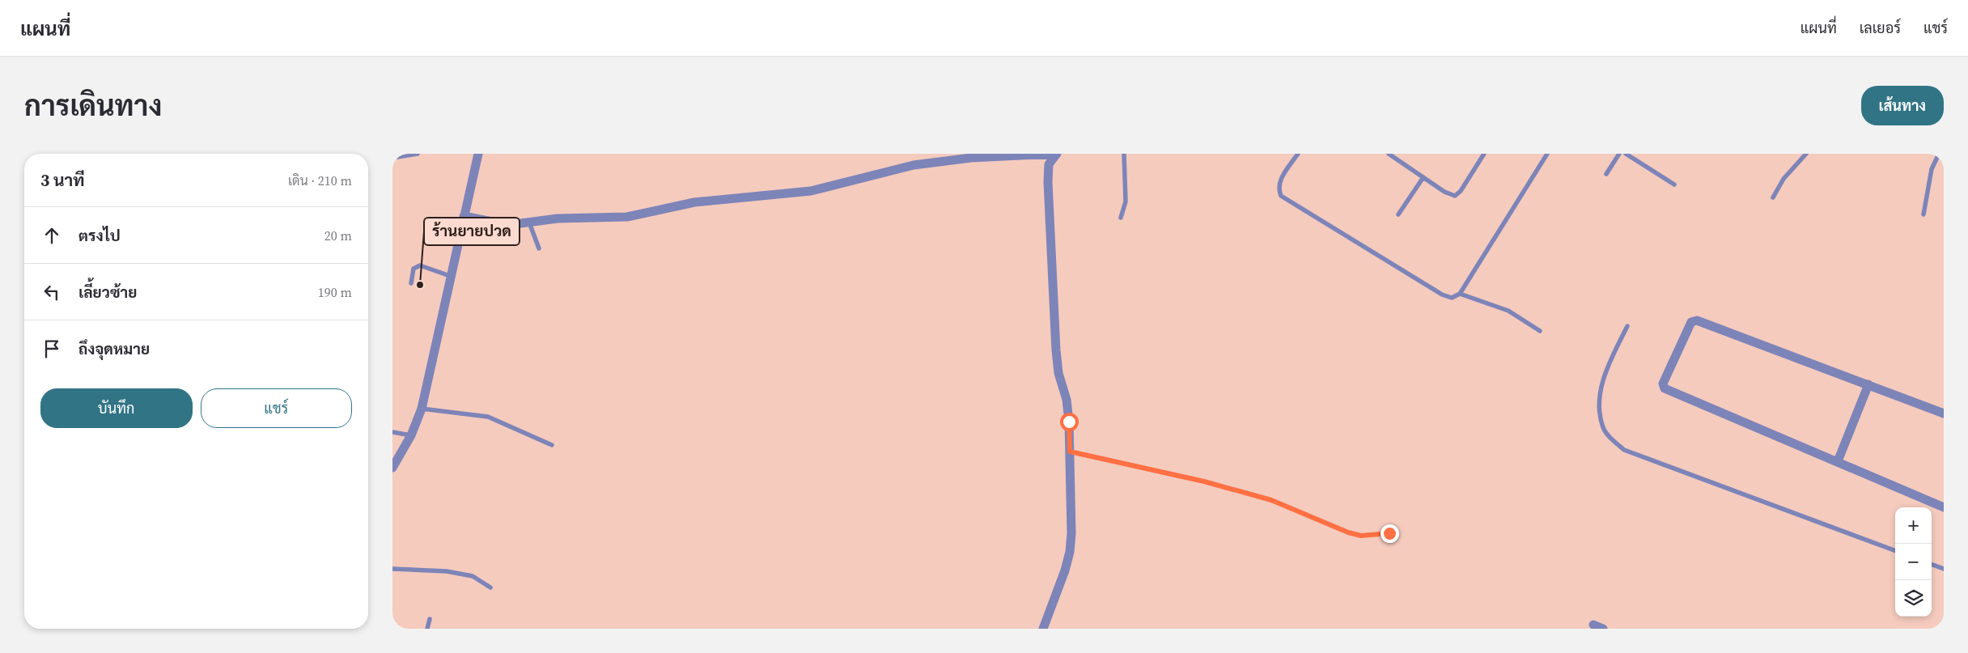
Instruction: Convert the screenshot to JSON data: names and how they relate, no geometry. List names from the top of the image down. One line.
{"places":["ร้านยายปวด"],"page":{"header":"แผนที่","nav":["แผนที่","เลเยอร์","แชร์"],"title":"การเดินทาง","buttons":["เส้นทาง",["บันทึก","แชร์"]],"heading":["3 นาที","เดิน · 210 m"],"list":[["ตรงไป","20 m"],["เลี้ยวซ้าย","190 m"],"ถึงจุดหมาย"],"map_buttons":["+","−"]}}
